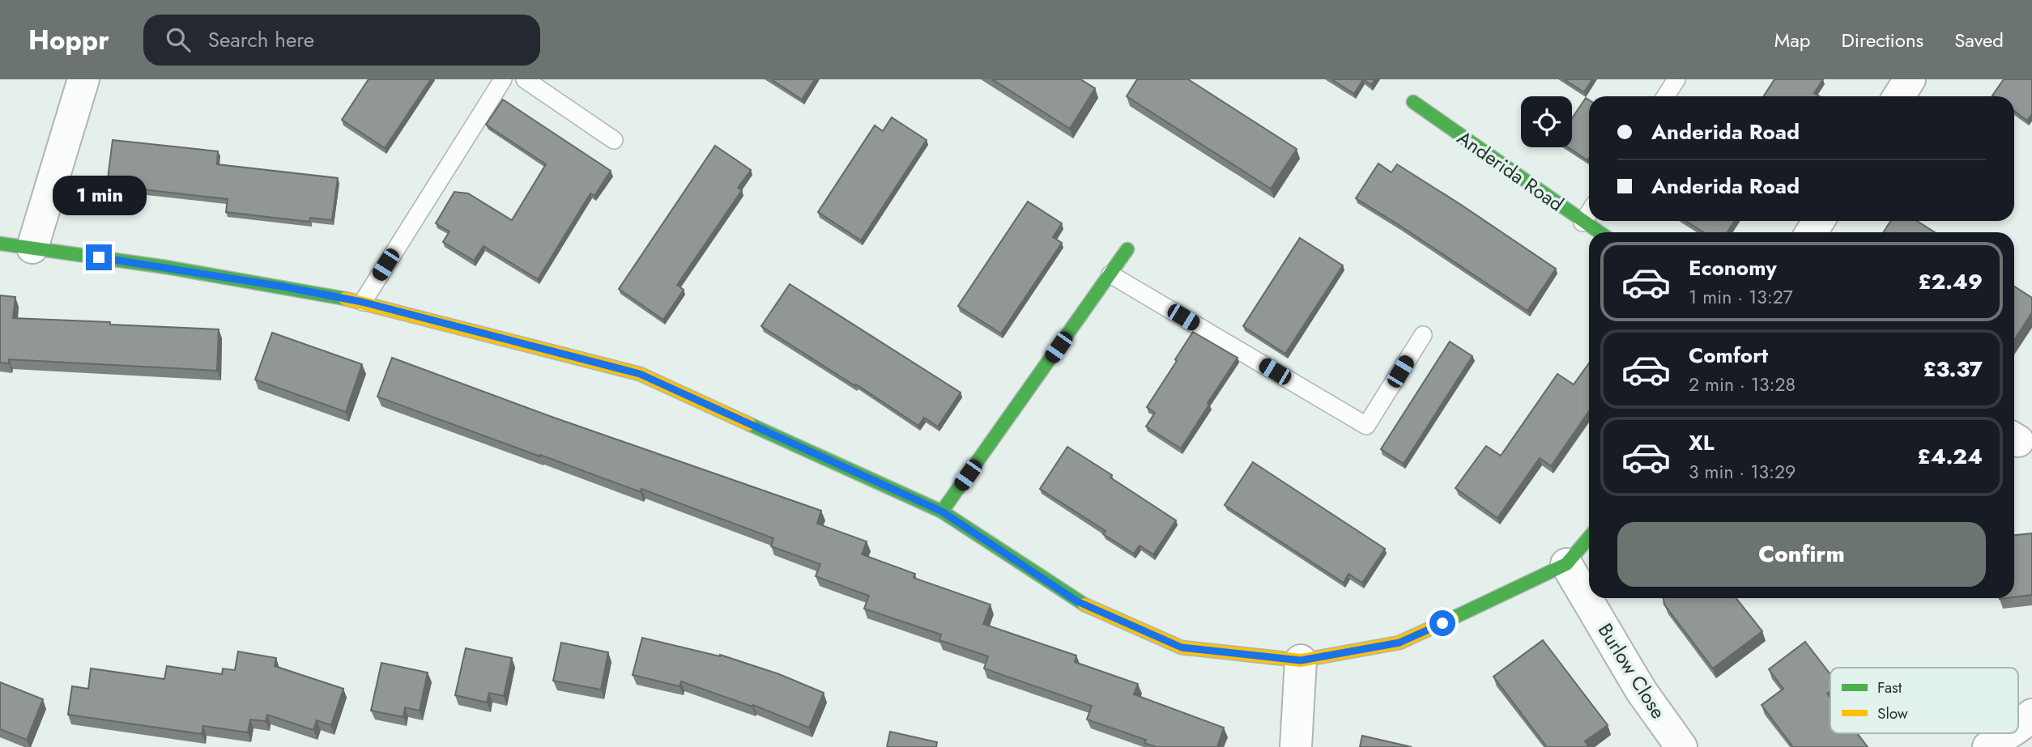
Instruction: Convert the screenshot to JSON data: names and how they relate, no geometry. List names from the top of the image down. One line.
{"streets":{"street":["Anderida Road","Burlow Close"]},"legend":["Fast","Slow"],"page":{"header":"Hoppr","search":"Search here","nav":["Map","Directions","Saved"],"banner":["Anderida Road","Anderida Road"],"bubble":"1 min","list":[{"name":"Economy","note":"1 min · 13:27","value":"£2.49"},{"name":"Comfort","note":"2 min · 13:28","value":"£3.37"},{"name":"XL","note":"3 min · 13:29","value":"£4.24"}],"buttons":"Confirm"}}
